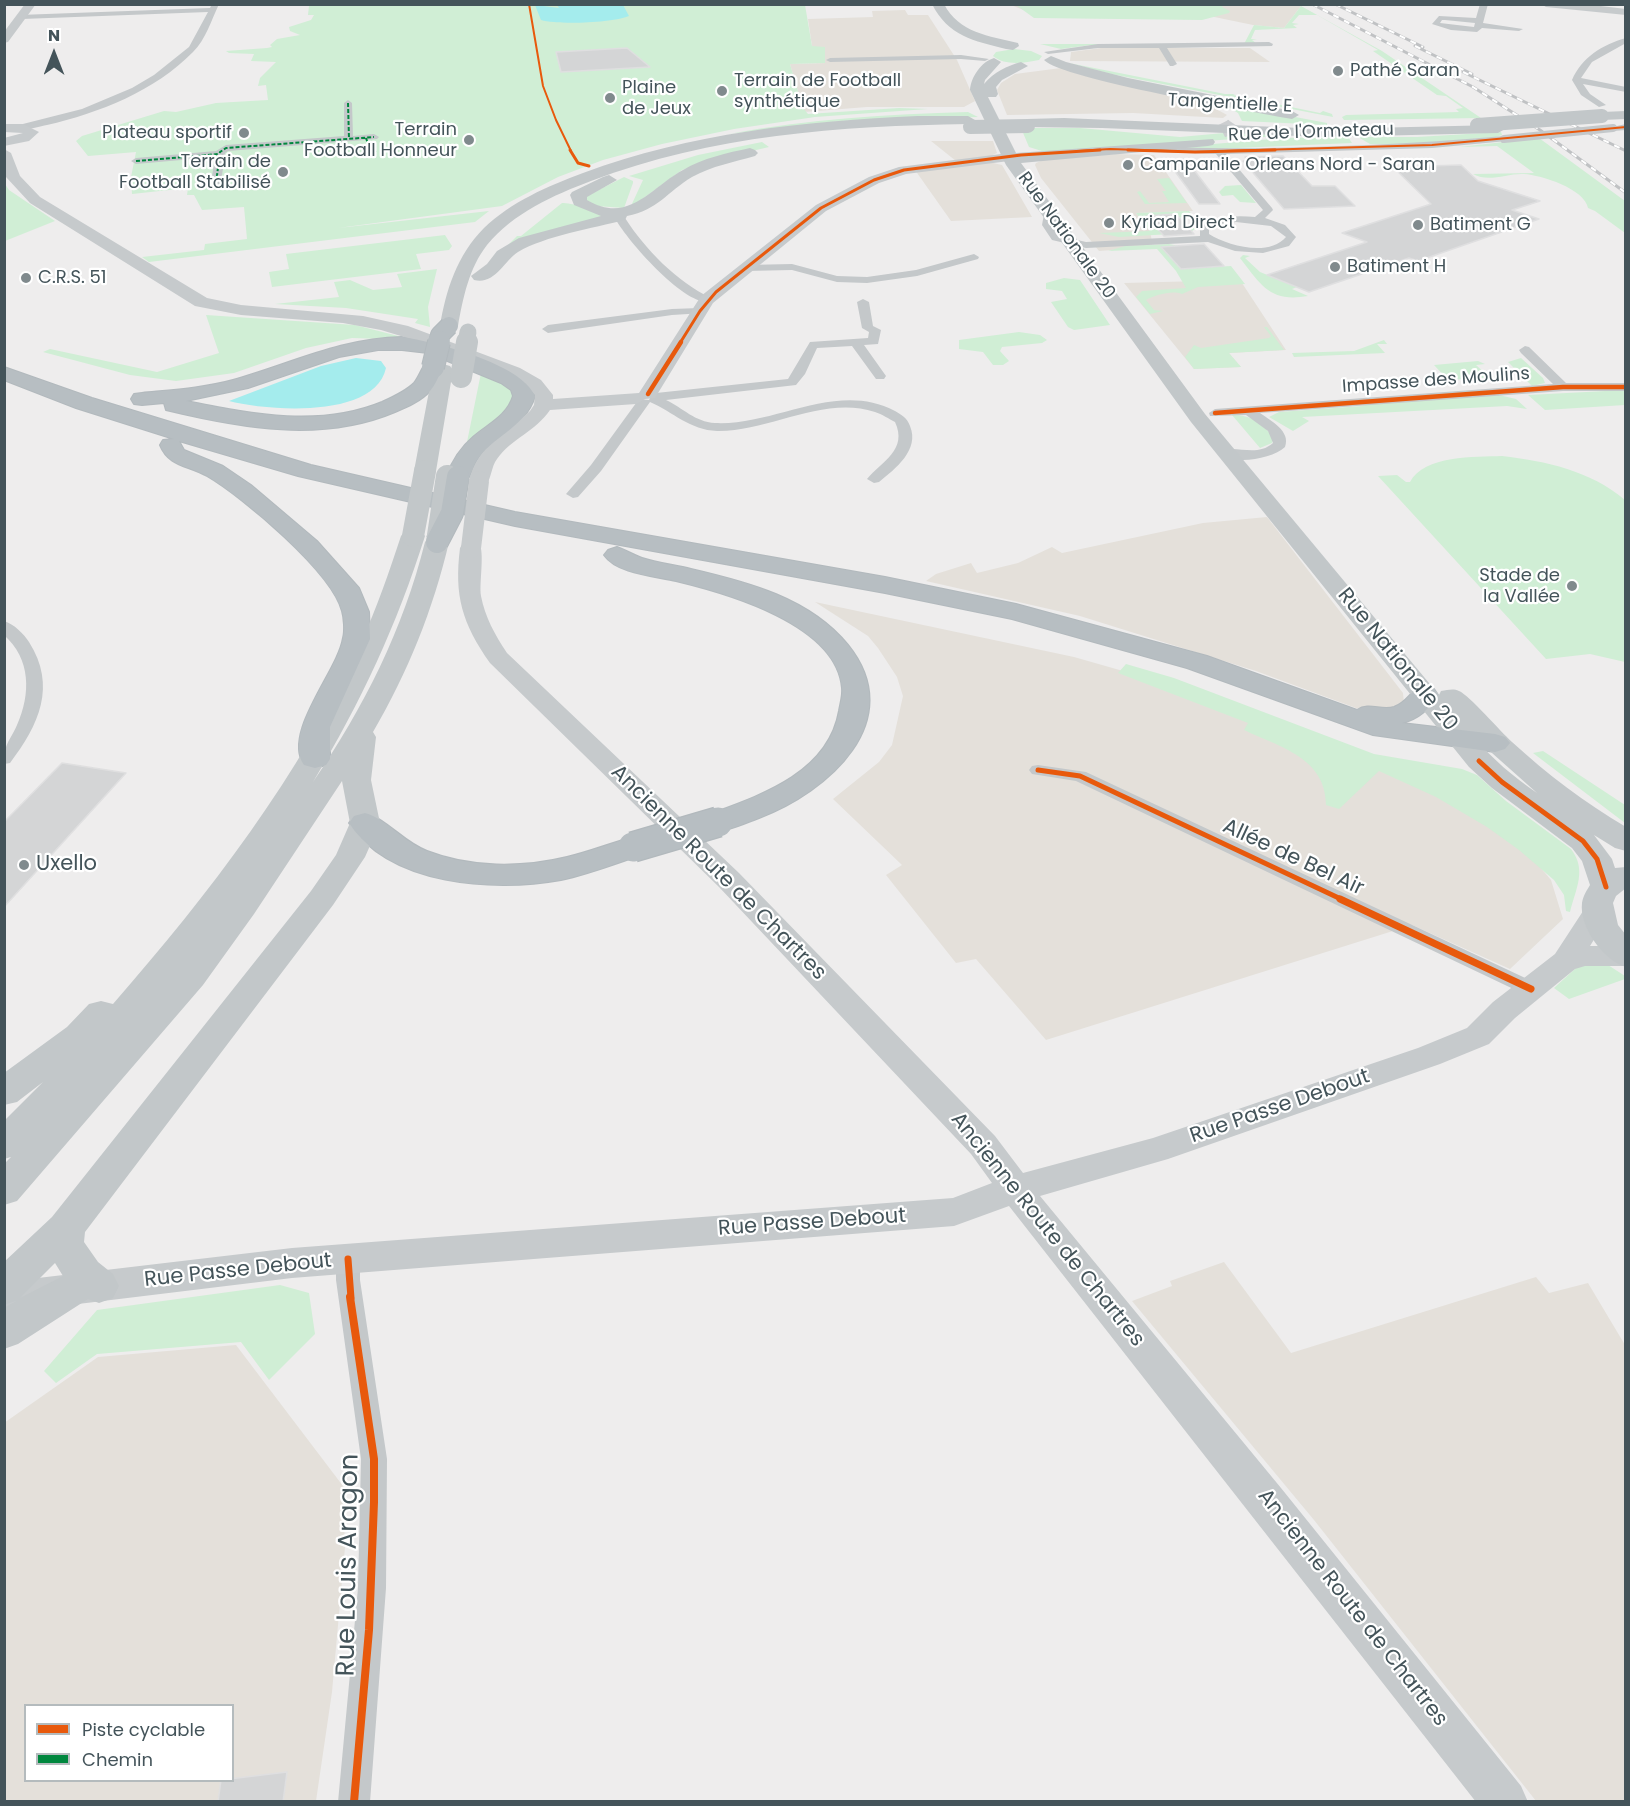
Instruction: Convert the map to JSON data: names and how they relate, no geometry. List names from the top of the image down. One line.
{"streets":{"main road":["Rue Nationale 20","Ancienne Route de Chartres","Rue Passe Debout"],"street":["Rue de l'Ormeteau","Impasse des Moulins","Allée de Bel Air","Rue Louis Aragon"]},"crossings":[["Rue Nationale 20","Impasse des Moulins"],["Rue Nationale 20","Rue Passe Debout"],["Allée de Bel Air","Rue Passe Debout"],["Ancienne Route de Chartres","Rue Passe Debout"],["Rue Passe Debout","Rue Louis Aragon"]],"places":["Pathé Saran","Terrain de Football synthétique","Plaine de Jeux","Plateau sportif","Terrain Football Honneur","Campanile Orleans Nord - Saran","Terrain de Football Stabilisé","Kyriad Direct","Batiment G","Batiment H","C.R.S. 51","Stade de la Vallée","Uxello"],"legend":["Piste cyclable","Chemin"],"north":"top"}
